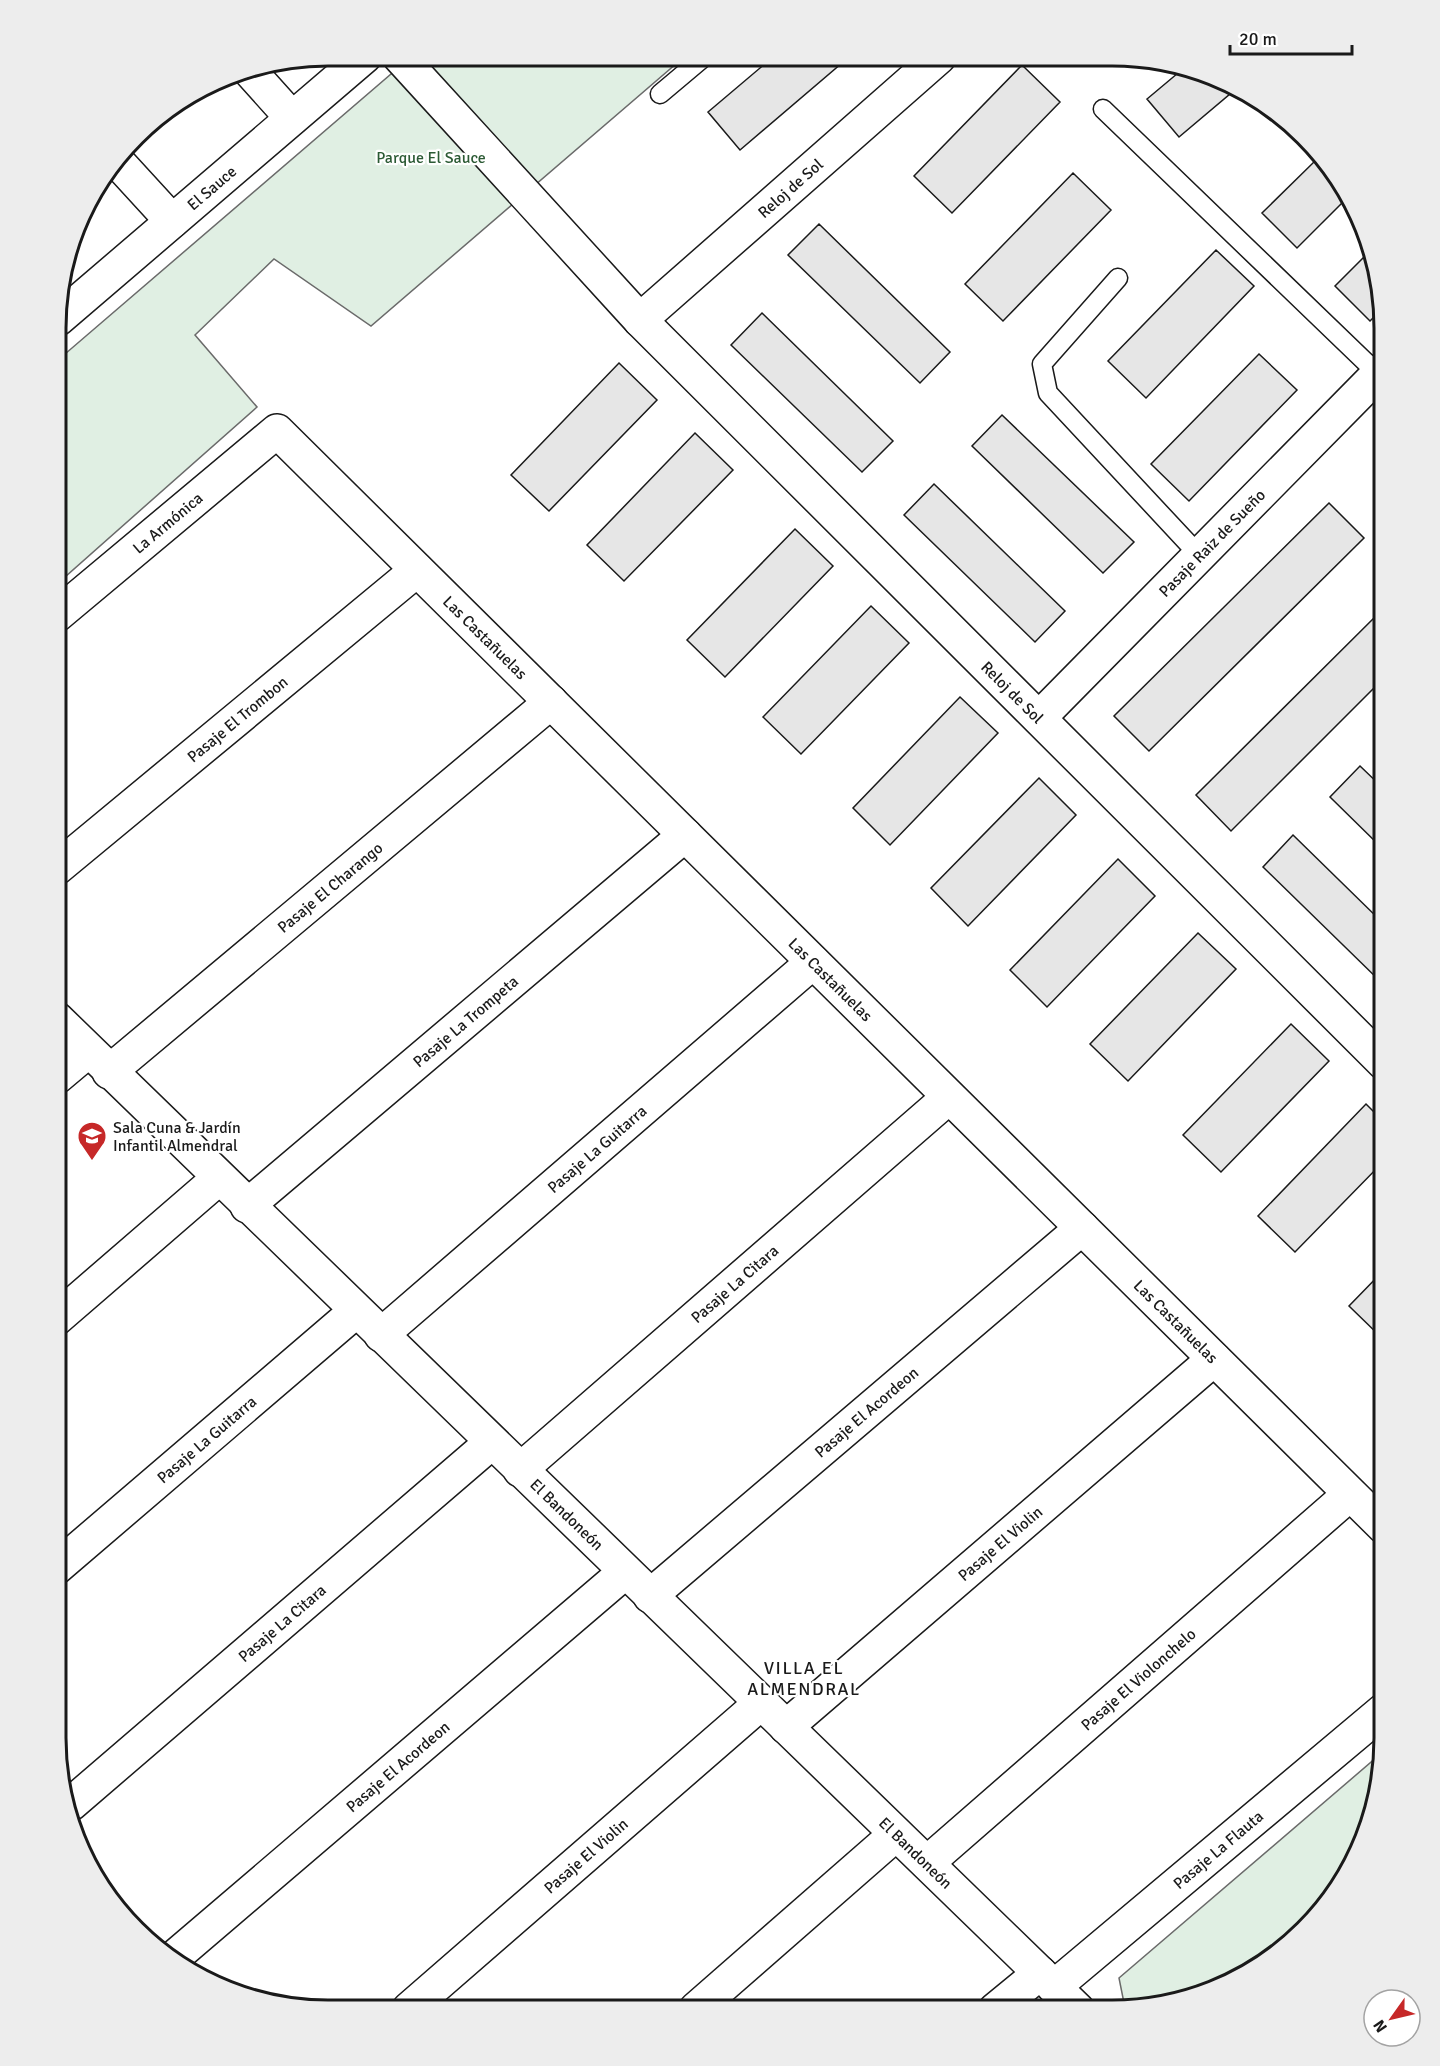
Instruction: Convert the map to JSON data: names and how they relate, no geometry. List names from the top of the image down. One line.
{"streets":{"street":["El Sauce","Reloj de Sol","La Armónica","Pasaje Raiz de Sueño","Las Castañuelas","Pasaje El Trombon","Pasaje El Charango","Pasaje La Trompeta","Pasaje La Guitarra","Pasaje La Citara","Pasaje El Acordeon","El Bandoneón","Pasaje El Violin","Pasaje El Violonchelo","Pasaje La Flauta"]},"crossings":[["Reloj de Sol","Pasaje Raiz de Sueño"],["La Armónica","Las Castañuelas"],["Las Castañuelas","Pasaje El Trombon"],["Las Castañuelas","Pasaje El Charango"],["Las Castañuelas","Pasaje La Trompeta"],["Las Castañuelas","Pasaje La Guitarra"],["Las Castañuelas","Pasaje La Citara"],["Las Castañuelas","Pasaje El Acordeon"],["Las Castañuelas","Pasaje El Violin"],["Las Castañuelas","Pasaje El Violonchelo"],["Pasaje El Charango","El Bandoneón"],["Pasaje La Trompeta","El Bandoneón"],["Pasaje La Guitarra","El Bandoneón"],["Pasaje La Citara","El Bandoneón"],["Pasaje El Acordeon","El Bandoneón"],["El Bandoneón","Pasaje El Violin"],["El Bandoneón","Pasaje El Violonchelo"],["El Bandoneón","Pasaje La Flauta"]],"districts":["VILLA EL ALMENDRAL"],"parks":["Parque El Sauce"],"places":{"school or university":["Sala Cuna & Jardín Infantil Almendral"]},"scale_bar":"20 m","north":"bottom left"}
